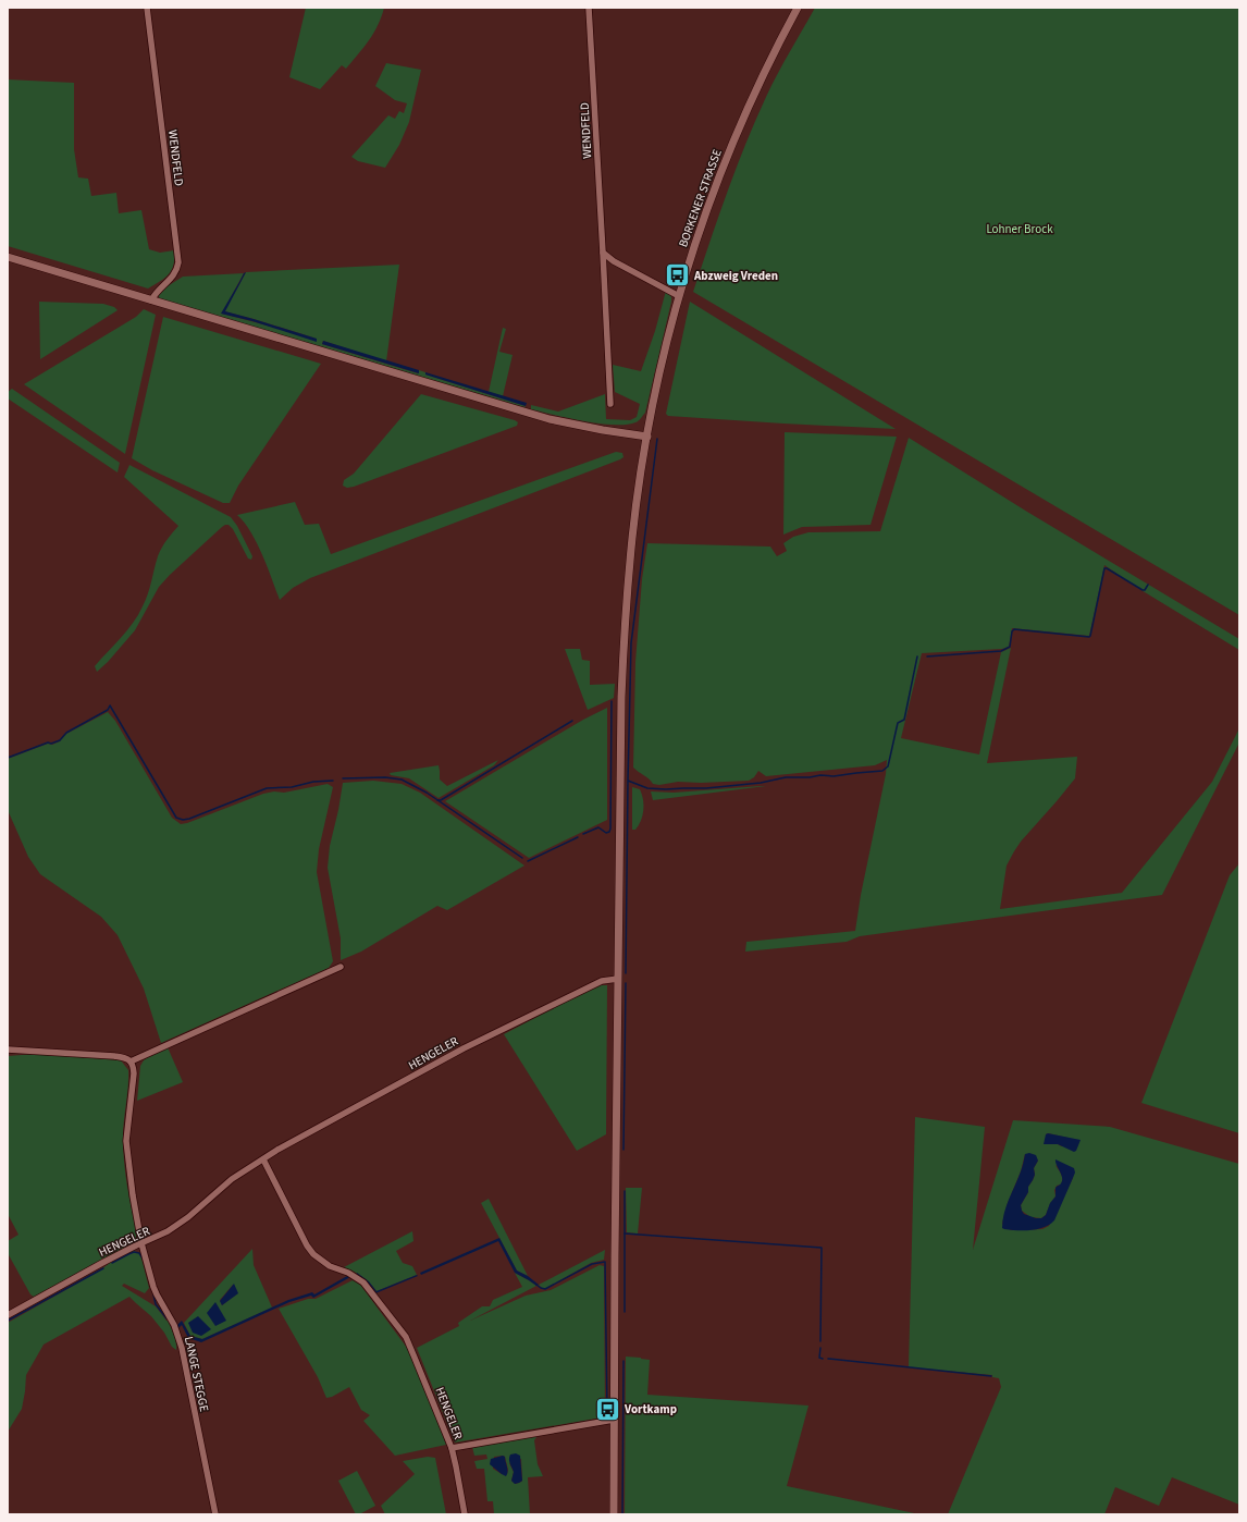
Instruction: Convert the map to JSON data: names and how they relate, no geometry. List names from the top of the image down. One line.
{"streets":{"main road":["BORKENER STRASSE"],"street":["WENDFELD","HENGELER","LANGE STEGGE"]},"crossings":[["BORKENER STRASSE","HENGELER"],["HENGELER","LANGE STEGGE"]],"parks":["Lohner Brock"],"places":{"bus stop":["Abzweig Vreden","Vortkamp"]}}
